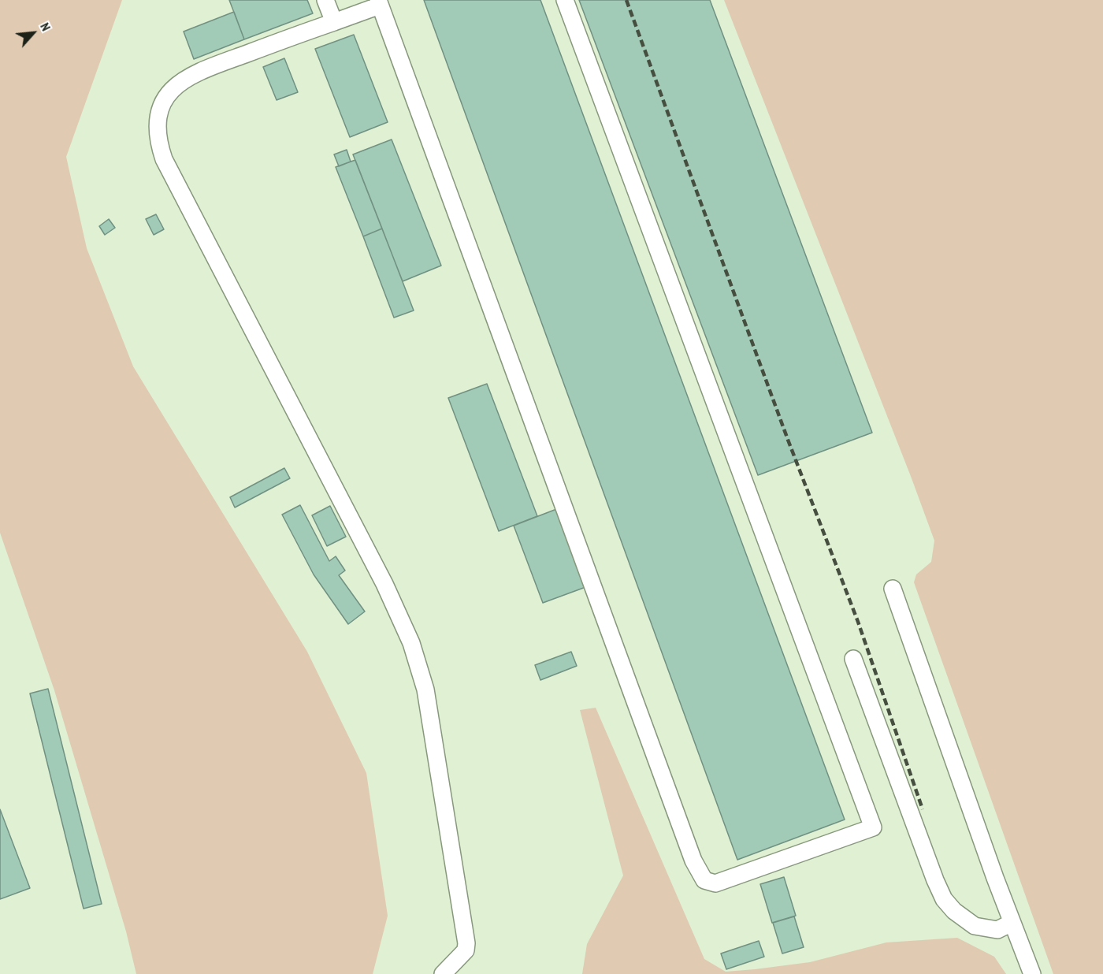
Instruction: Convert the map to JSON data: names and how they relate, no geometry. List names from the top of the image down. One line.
{"north":"top right"}
